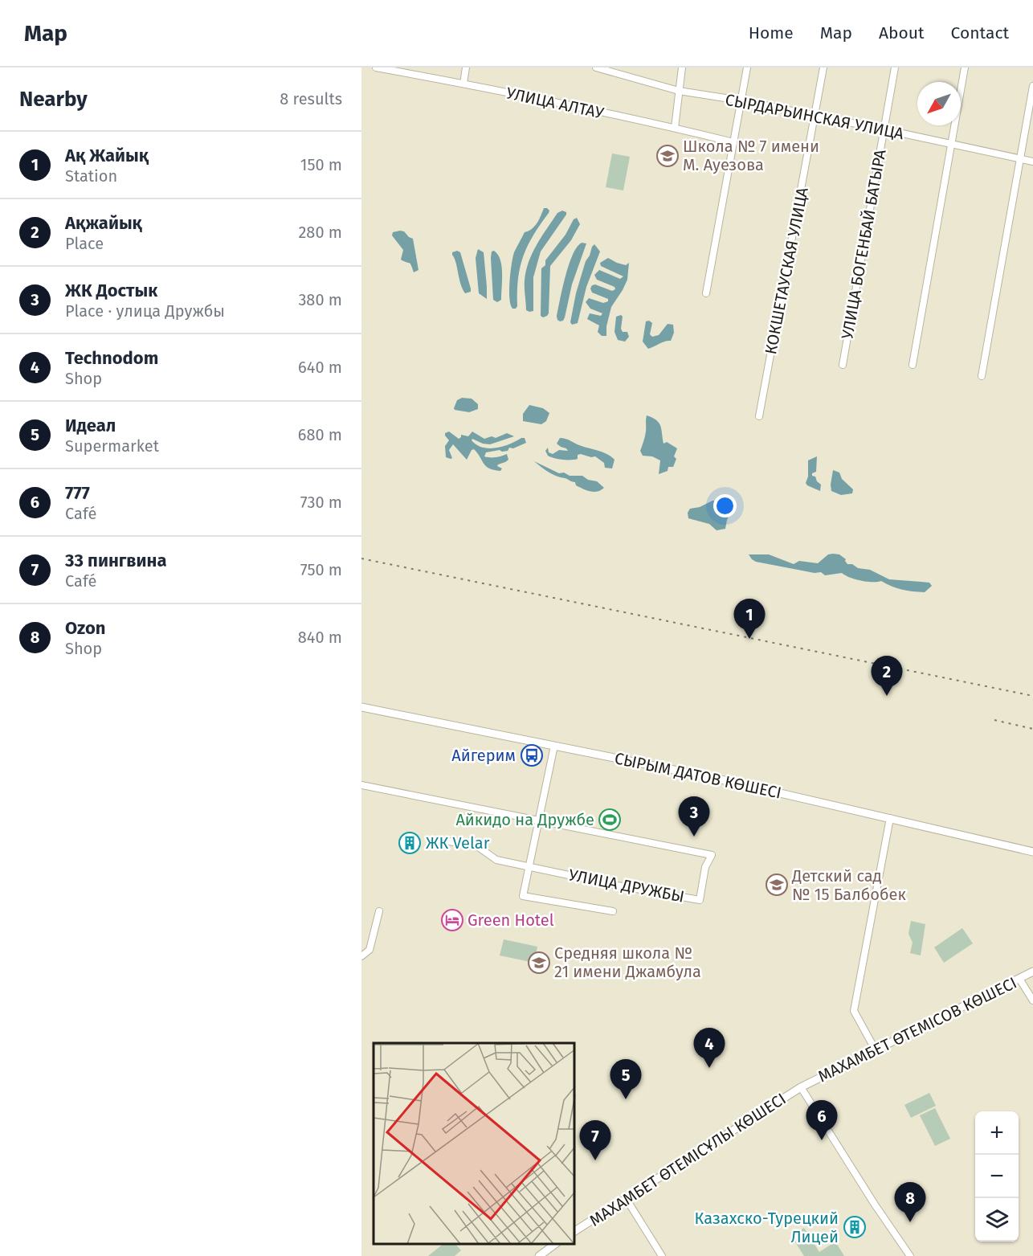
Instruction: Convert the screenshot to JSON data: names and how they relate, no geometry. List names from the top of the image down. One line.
{"streets":{"main road":["СЫРЫМ ДАТОВ КӨШЕСІ","МАХАМБЕТ ӨТЕМІСОВ КӨШЕСІ","МАХАМБЕТ ӨТЕМІСҰЛЫ КӨШЕСІ"],"street":["УЛИЦА АЛТАУ","СЫРДАРЬИНСКАЯ УЛИЦА","УЛИЦА БОГЕНБАЙ БАТЫРА","КОКШЕТАУСКАЯ УЛИЦА","УЛИЦА ДРУЖБЫ"]},"crossings":[["СЫРДАРЬИНСКАЯ УЛИЦА","УЛИЦА БОГЕНБАЙ БАТЫРА"],["СЫРДАРЬИНСКАЯ УЛИЦА","КОКШЕТАУСКАЯ УЛИЦА"],["МАХАМБЕТ ӨТЕМІСОВ КӨШЕСІ","МАХАМБЕТ ӨТЕМІСҰЛЫ КӨШЕСІ"]],"places":{"school or university":["Школа № 7 имени М. Ауезова","Детский сад № 15 Балбобек","Средняя школа № 21 имени Джамбула"],"bus stop":["Айгерим"],"sports":["Айкидо на Дружбе"],"building":["ЖК Velar","Казахско-Турецкий Лицей"],"hotel":["Green Hotel"]},"north":"bottom left","page":{"header":"Map","nav":["Home","Map","About","Contact"],"heading":["Nearby","8 results"],"list":[{"mark":"1","name":"Ақ Жайық","note":"Station","value":"150 m"},{"mark":"2","name":"Ақжайық","note":"Place","value":"280 m"},{"mark":"3","name":"ЖК Достык","note":"Place · улица Дружбы","value":"380 m"},{"mark":"4","name":"Technodom","note":"Shop","value":"640 m"},{"mark":"5","name":"Идеал","note":"Supermarket","value":"680 m"},{"mark":"6","name":"777","note":"Café","value":"730 m"},{"mark":"7","name":"33 пингвина","note":"Café","value":"750 m"},{"mark":"8","name":"Ozon","note":"Shop","value":"840 m"}],"pins":["1","2","3","4","5","6","7","8"],"map_buttons":["+","−"]}}
